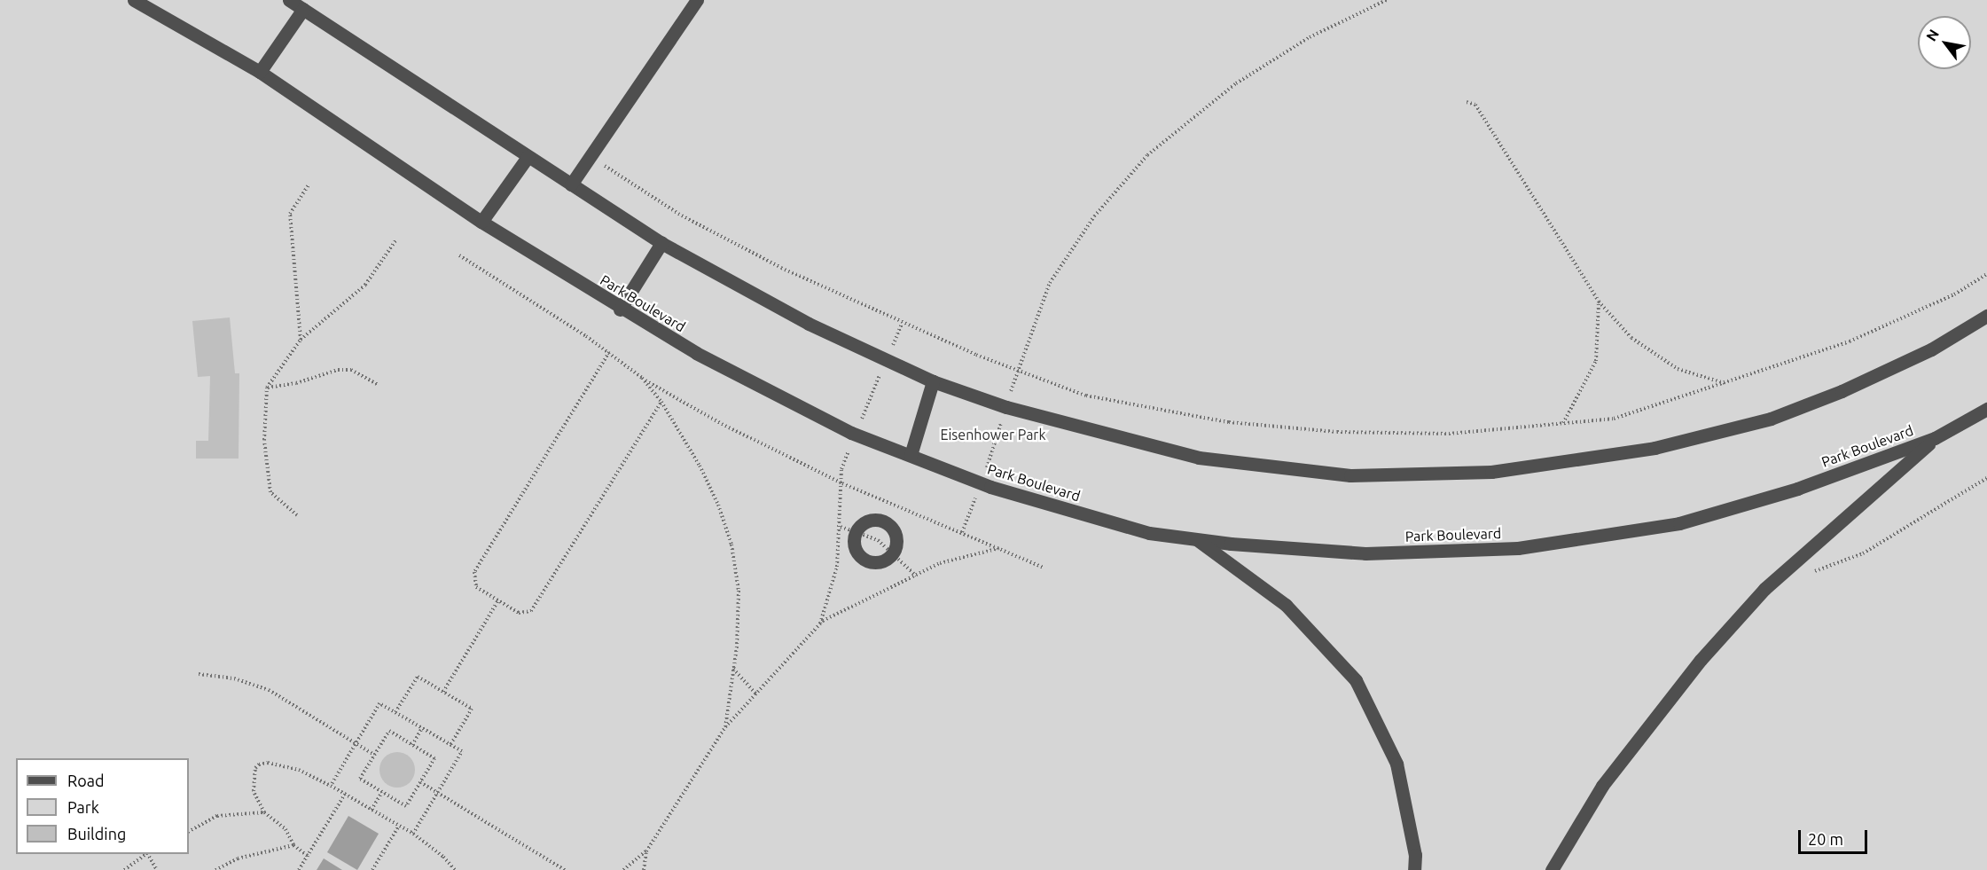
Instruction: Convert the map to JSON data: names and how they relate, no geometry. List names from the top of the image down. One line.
{"streets":{"street":["Park Boulevard"]},"parks":["Eisenhower Park"],"legend":["Road","Park","Building"],"scale_bar":"20 m","north":"top left"}
